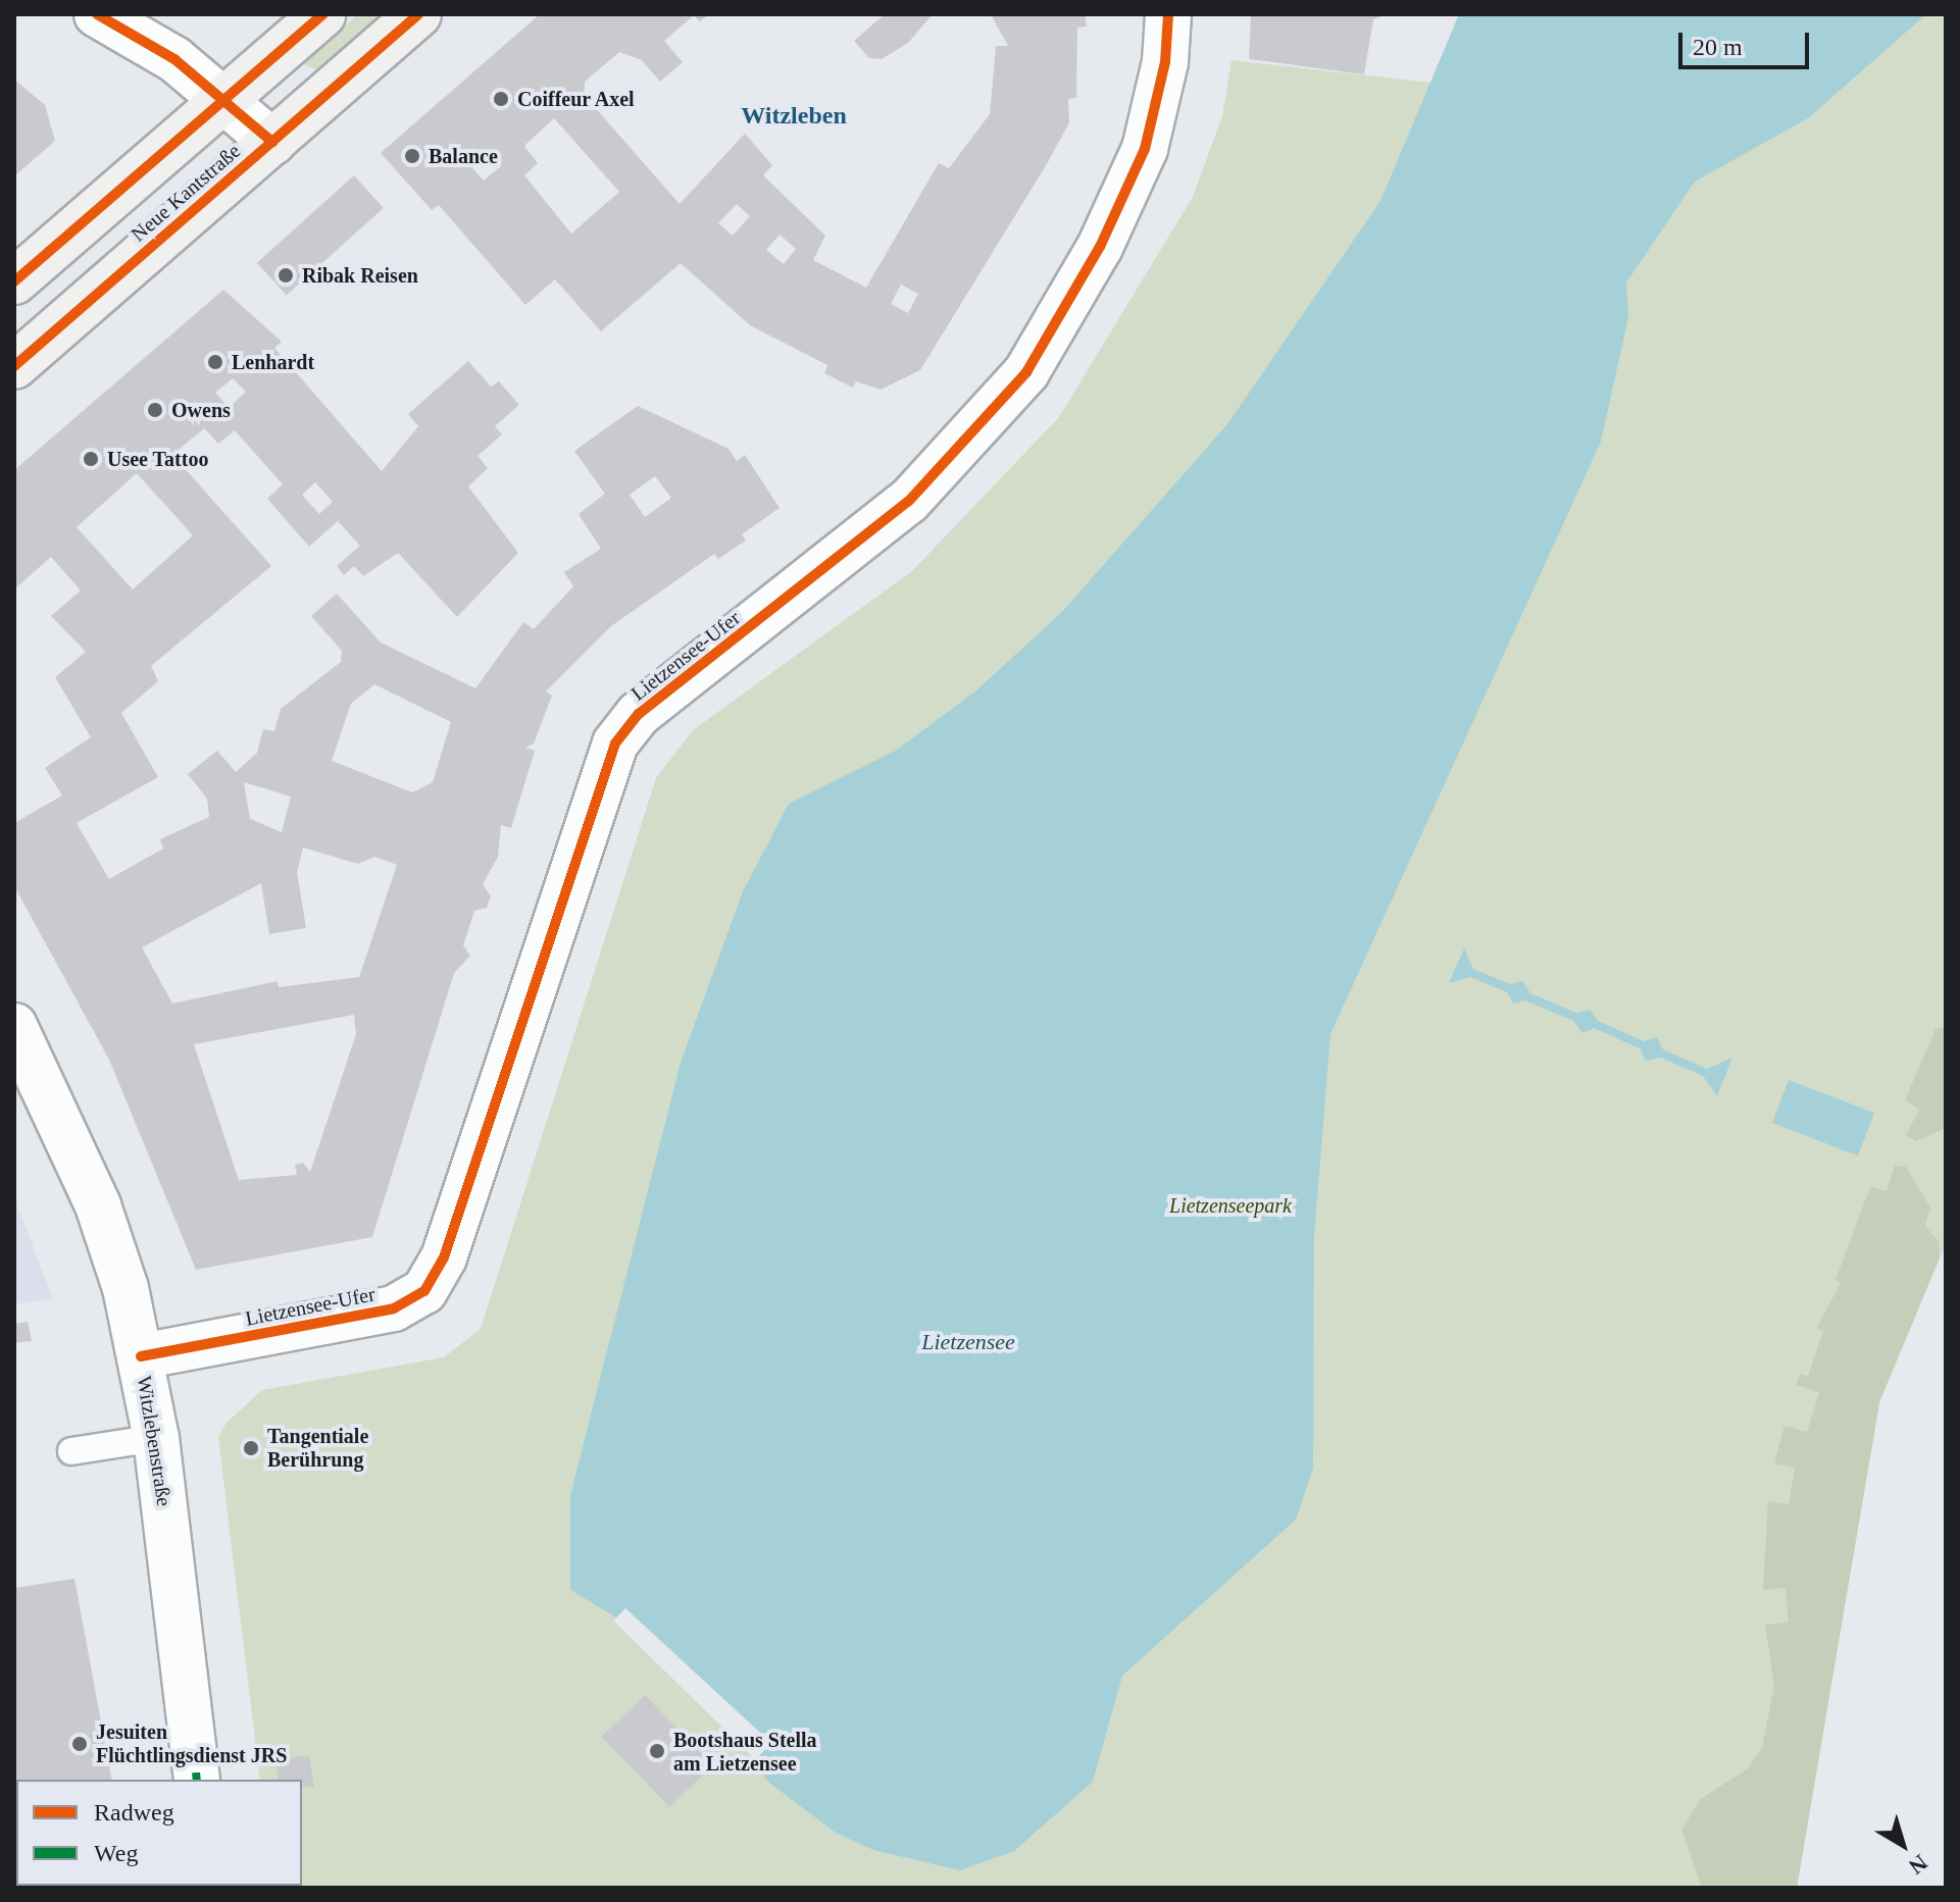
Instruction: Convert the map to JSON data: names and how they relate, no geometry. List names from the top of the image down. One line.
{"streets":{"main road":["Neue Kantstraße"],"street":["Lietzensee-Ufer","Witzlebenstraße"]},"crossings":[["Lietzensee-Ufer","Witzlebenstraße"]],"districts":["Witzleben"],"water":["Lietzensee"],"parks":["Lietzenseepark"],"places":["Coiffeur Axel","Balance","Ribak Reisen","Lenhardt","Owens","Usee Tattoo","Tangentiale Berührung","Jesuiten Flüchtlingsdienst JRS","Bootshaus Stella am Lietzensee"],"legend":["Radweg","Weg"],"scale_bar":"20 m","north":"bottom right"}
